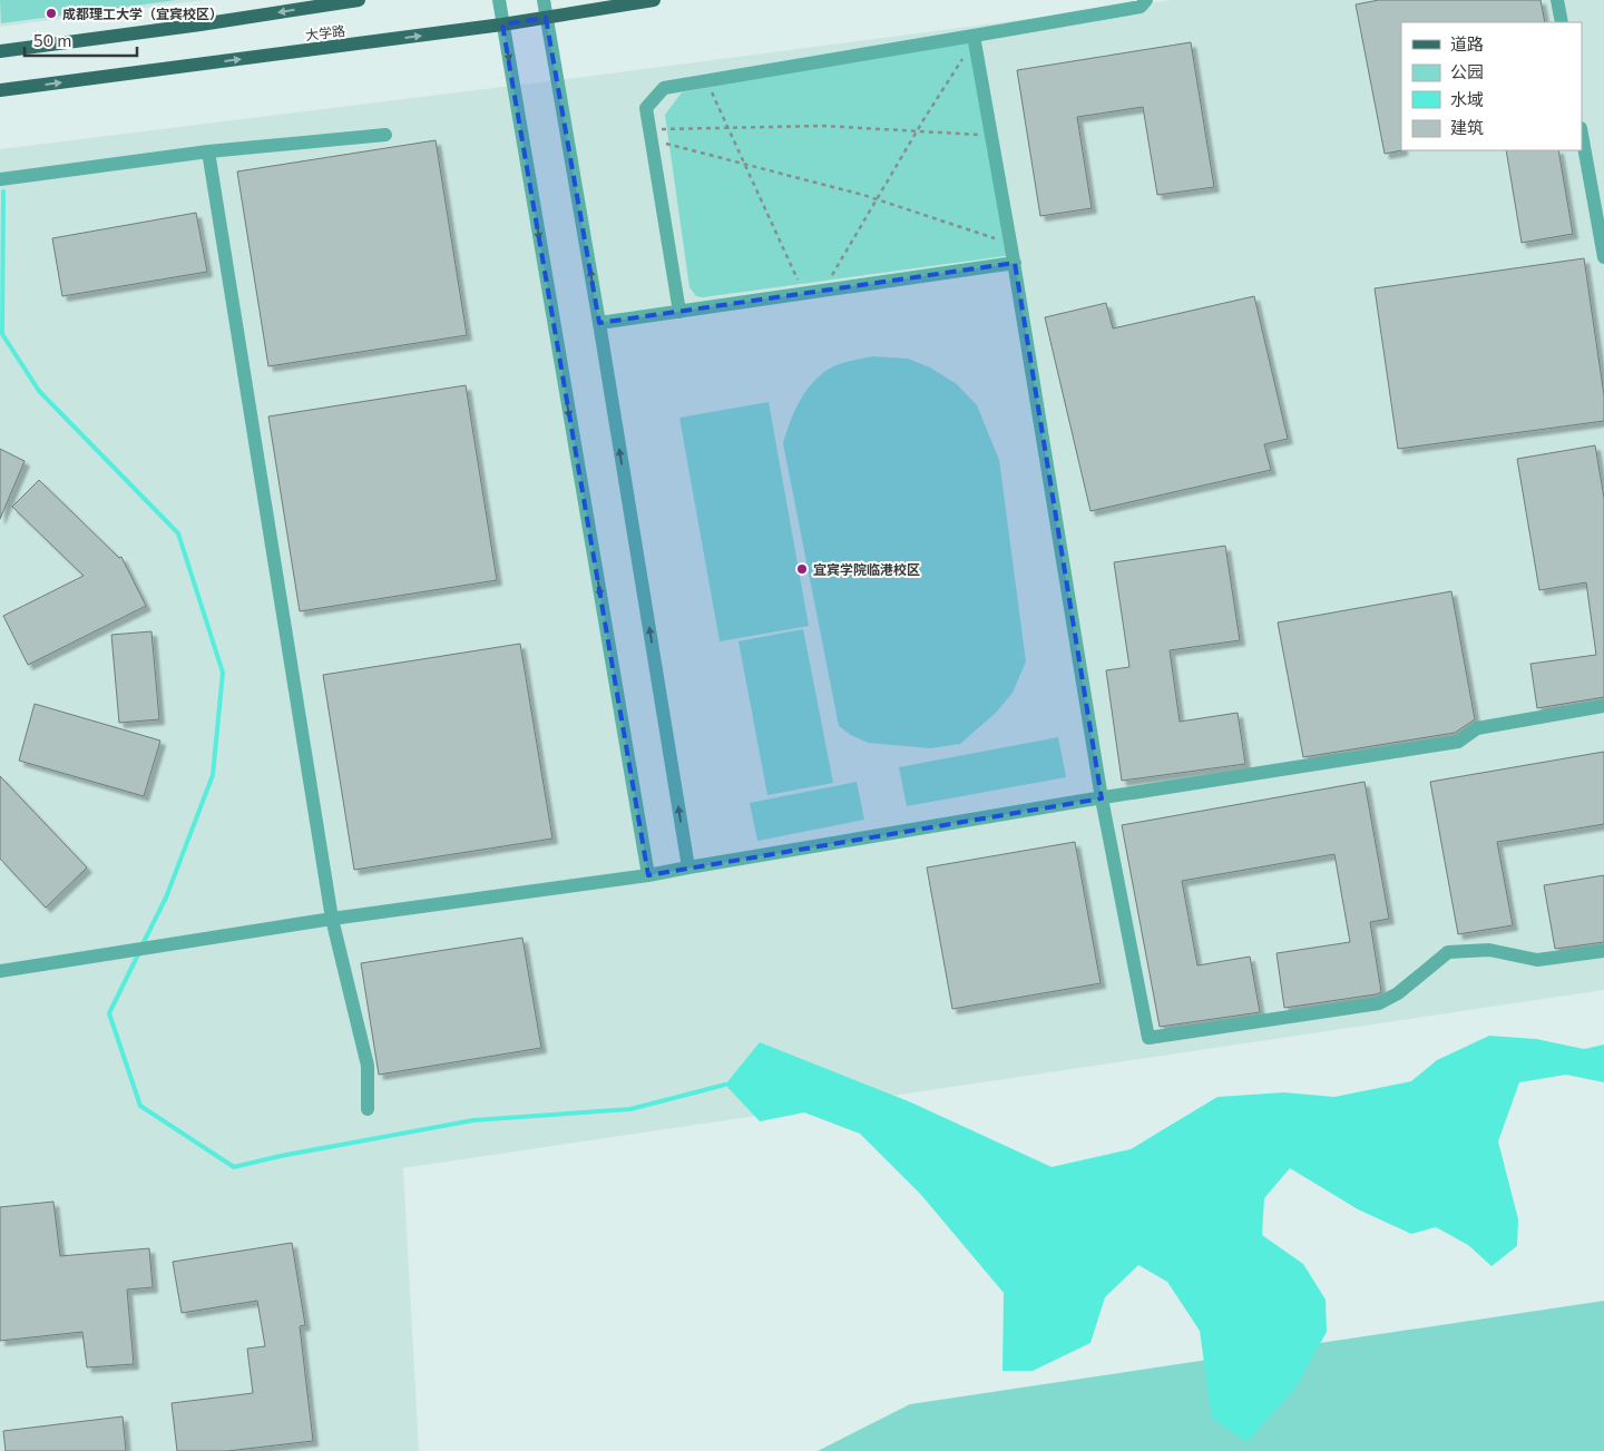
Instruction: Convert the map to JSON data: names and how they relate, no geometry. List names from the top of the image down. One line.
{"streets":{"main road":["大学路"]},"places":["成都理工大学（宜宾校区）","宜宾学院临港校区"],"legend":["道路","公园","水域","建筑"],"scale_bar":"50 m"}
